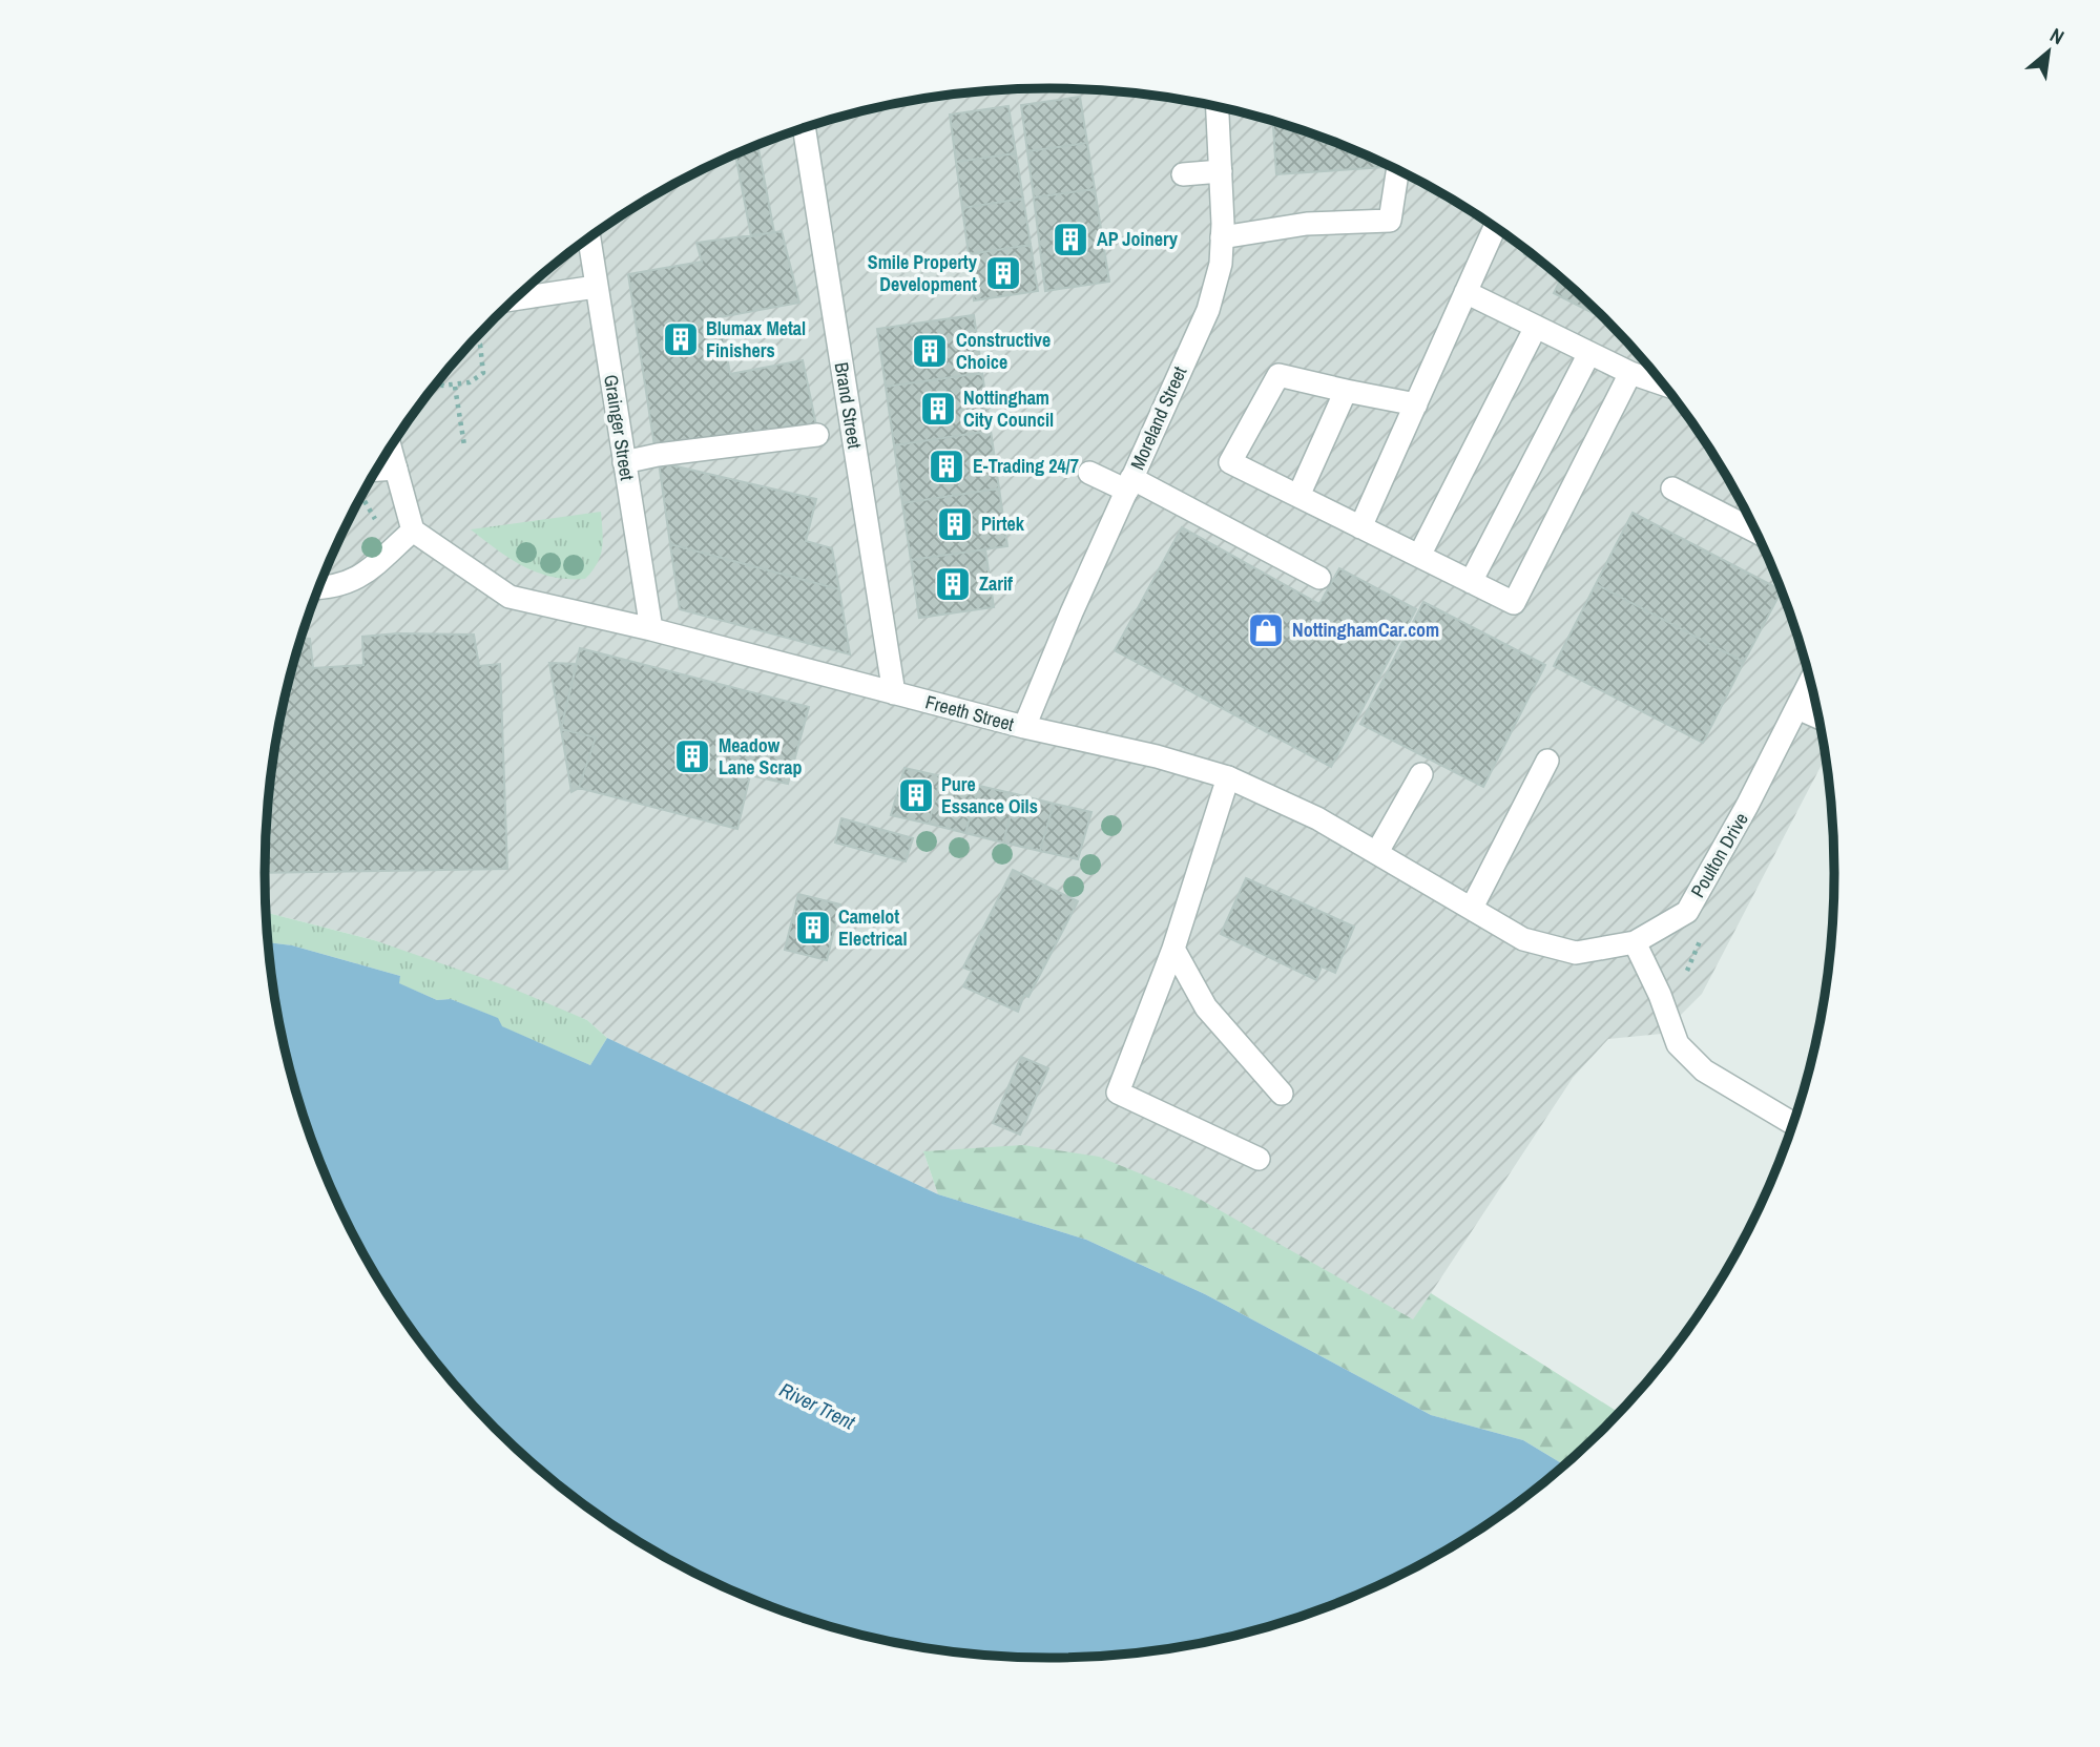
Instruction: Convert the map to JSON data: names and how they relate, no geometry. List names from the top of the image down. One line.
{"streets":{"street":["Brand Street","Moreland Street","Grainger Street","Freeth Street","Poulton Drive"]},"crossings":[["Brand Street","Freeth Street"],["Moreland Street","Freeth Street"],["Grainger Street","Freeth Street"],["Freeth Street","Poulton Drive"]],"water":["River Trent"],"places":{"building":["AP Joinery","Smile Property Development","Blumax Metal Finishers","Constructive Choice","Nottingham City Council","E-Trading 24/7","Pirtek","Zarif","Meadow Lane Scrap","Pure Essance Oils","Camelot Electrical"],"shop":["NottinghamCar.com"]},"north":"top right"}
